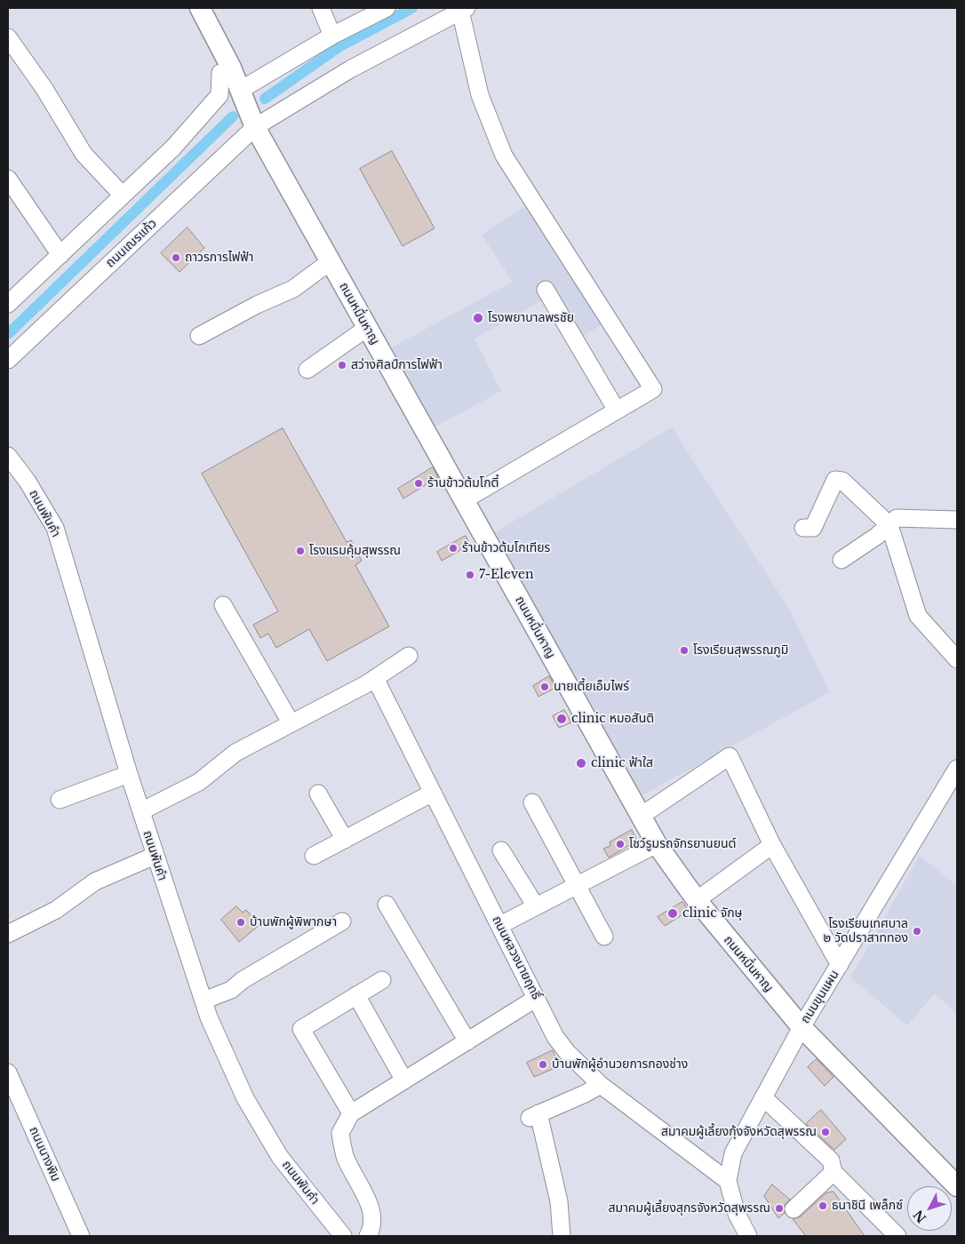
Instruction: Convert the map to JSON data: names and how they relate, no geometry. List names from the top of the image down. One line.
{"streets":{"main road":["ถนนหมื่นหาญ"],"street":["ถนนเณรแก้ว","ถนนพันคำ","ถนนหลวงนายฤทธิ์","ถนนขุนแผน","ถนนนางพิม"]},"crossings":[["ถนนเณรแก้ว","ถนนหมื่นหาญ"],["ถนนหมื่นหาญ","ถนนขุนแผน"],["ถนนหลวงนายฤทธิ์","ถนนขุนแผน"]],"places":["ถาวรการไฟฟ้า","โรงพยาบาลพรชัย","สว่างศิลป์การไฟฟ้า","ร้านข้าวต้มโกตี๋","ร้านข้าวต้มโกเฑียร","โรงแรมคุ้มสุพรรณ","7-Eleven","โรงเรียนสุพรรณภูมิ","นายเตี้ยเอ็มไพร์","clinic หมอสันติ","clinic ฟ้าใส","โชว์รูมรถจักรยานยนต์","clinic จักษุ","บ้านพักผู้พิพากษา","โรงเรียนเทศบาล ๒ วัดปราสาททอง","บ้านพักผู้อำนวยการกองช่าง","สมาคมผู้เลี้ยงกุ้งจังหวัดสุพรรณ","ธนาชินี เพล็กซ์","สมาคมผู้เลี้ยงสุกรจังหวัดสุพรรณ"],"north":"bottom left"}
